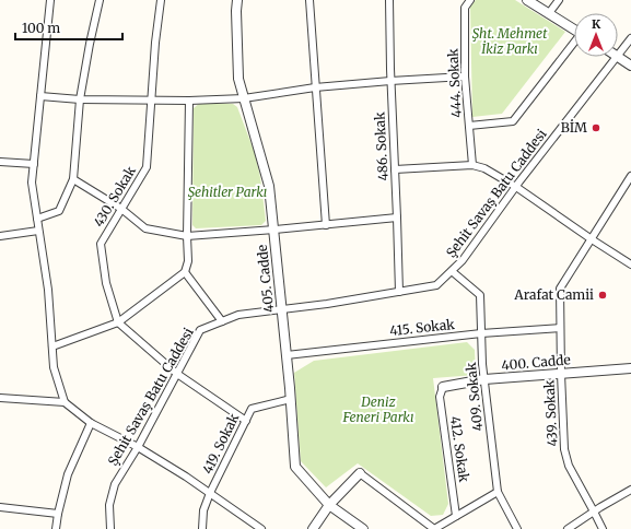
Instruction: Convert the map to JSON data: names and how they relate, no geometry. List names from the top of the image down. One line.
{"streets":{"street":["444. Sokak","486. Sokak","Şehit Savaş Batu Caddesi","430. Sokak","405. Cadde","415. Sokak","400. Cadde","409. Sokak","439. Sokak","419. Sokak","412. Sokak"]},"crossings":[["486. Sokak","Şehit Savaş Batu Caddesi"],["Şehit Savaş Batu Caddesi","405. Cadde"],["Şehit Savaş Batu Caddesi","409. Sokak"],["405. Cadde","415. Sokak"],["405. Cadde","419. Sokak"],["415. Sokak","409. Sokak"],["415. Sokak","439. Sokak"],["400. Cadde","409. Sokak"],["400. Cadde","439. Sokak"],["400. Cadde","412. Sokak"]],"parks":["Şht. Mehmet İkiz Parkı","Şehitler Parkı","Deniz Feneri Parkı"],"places":["BİM","Arafat Camii"],"scale_bar":"100 m","north":"top"}
